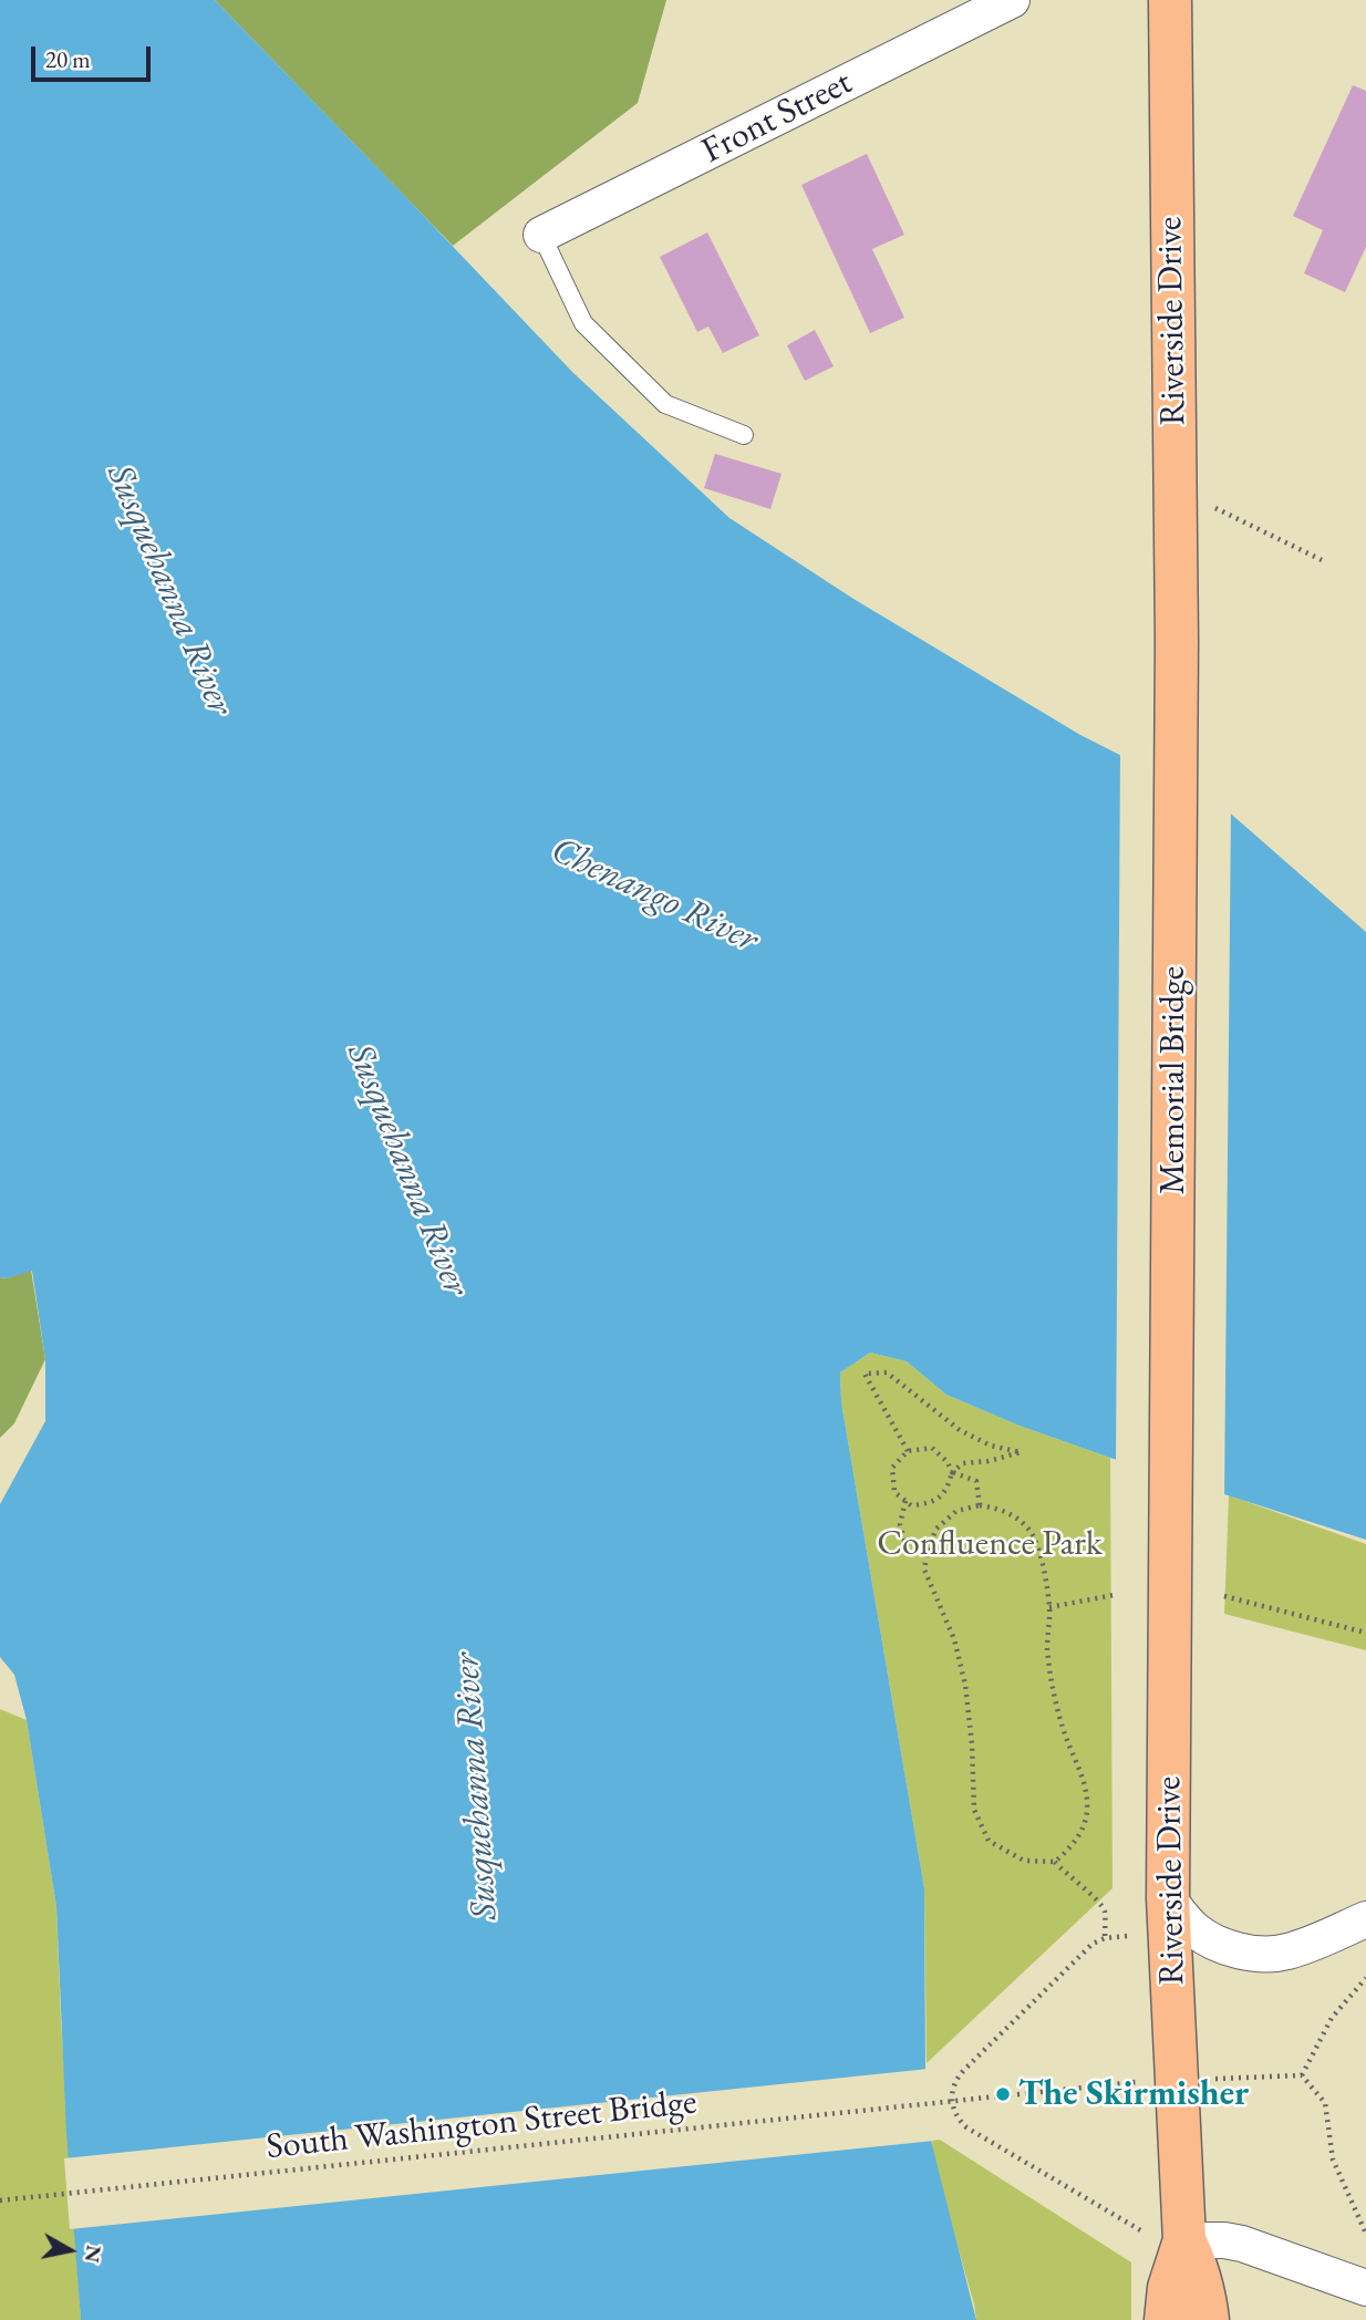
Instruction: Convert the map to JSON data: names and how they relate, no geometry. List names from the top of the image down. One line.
{"streets":{"main road":["Riverside Drive","Memorial Bridge"],"street":["Front Street"],"path":["South Washington Street Bridge"]},"crossings":[["Riverside Drive","Memorial Bridge"]],"water":["Susquehanna River","Chenango River"],"parks":["Confluence Park"],"places":["The Skirmisher"],"scale_bar":"20 m","north":"right"}
